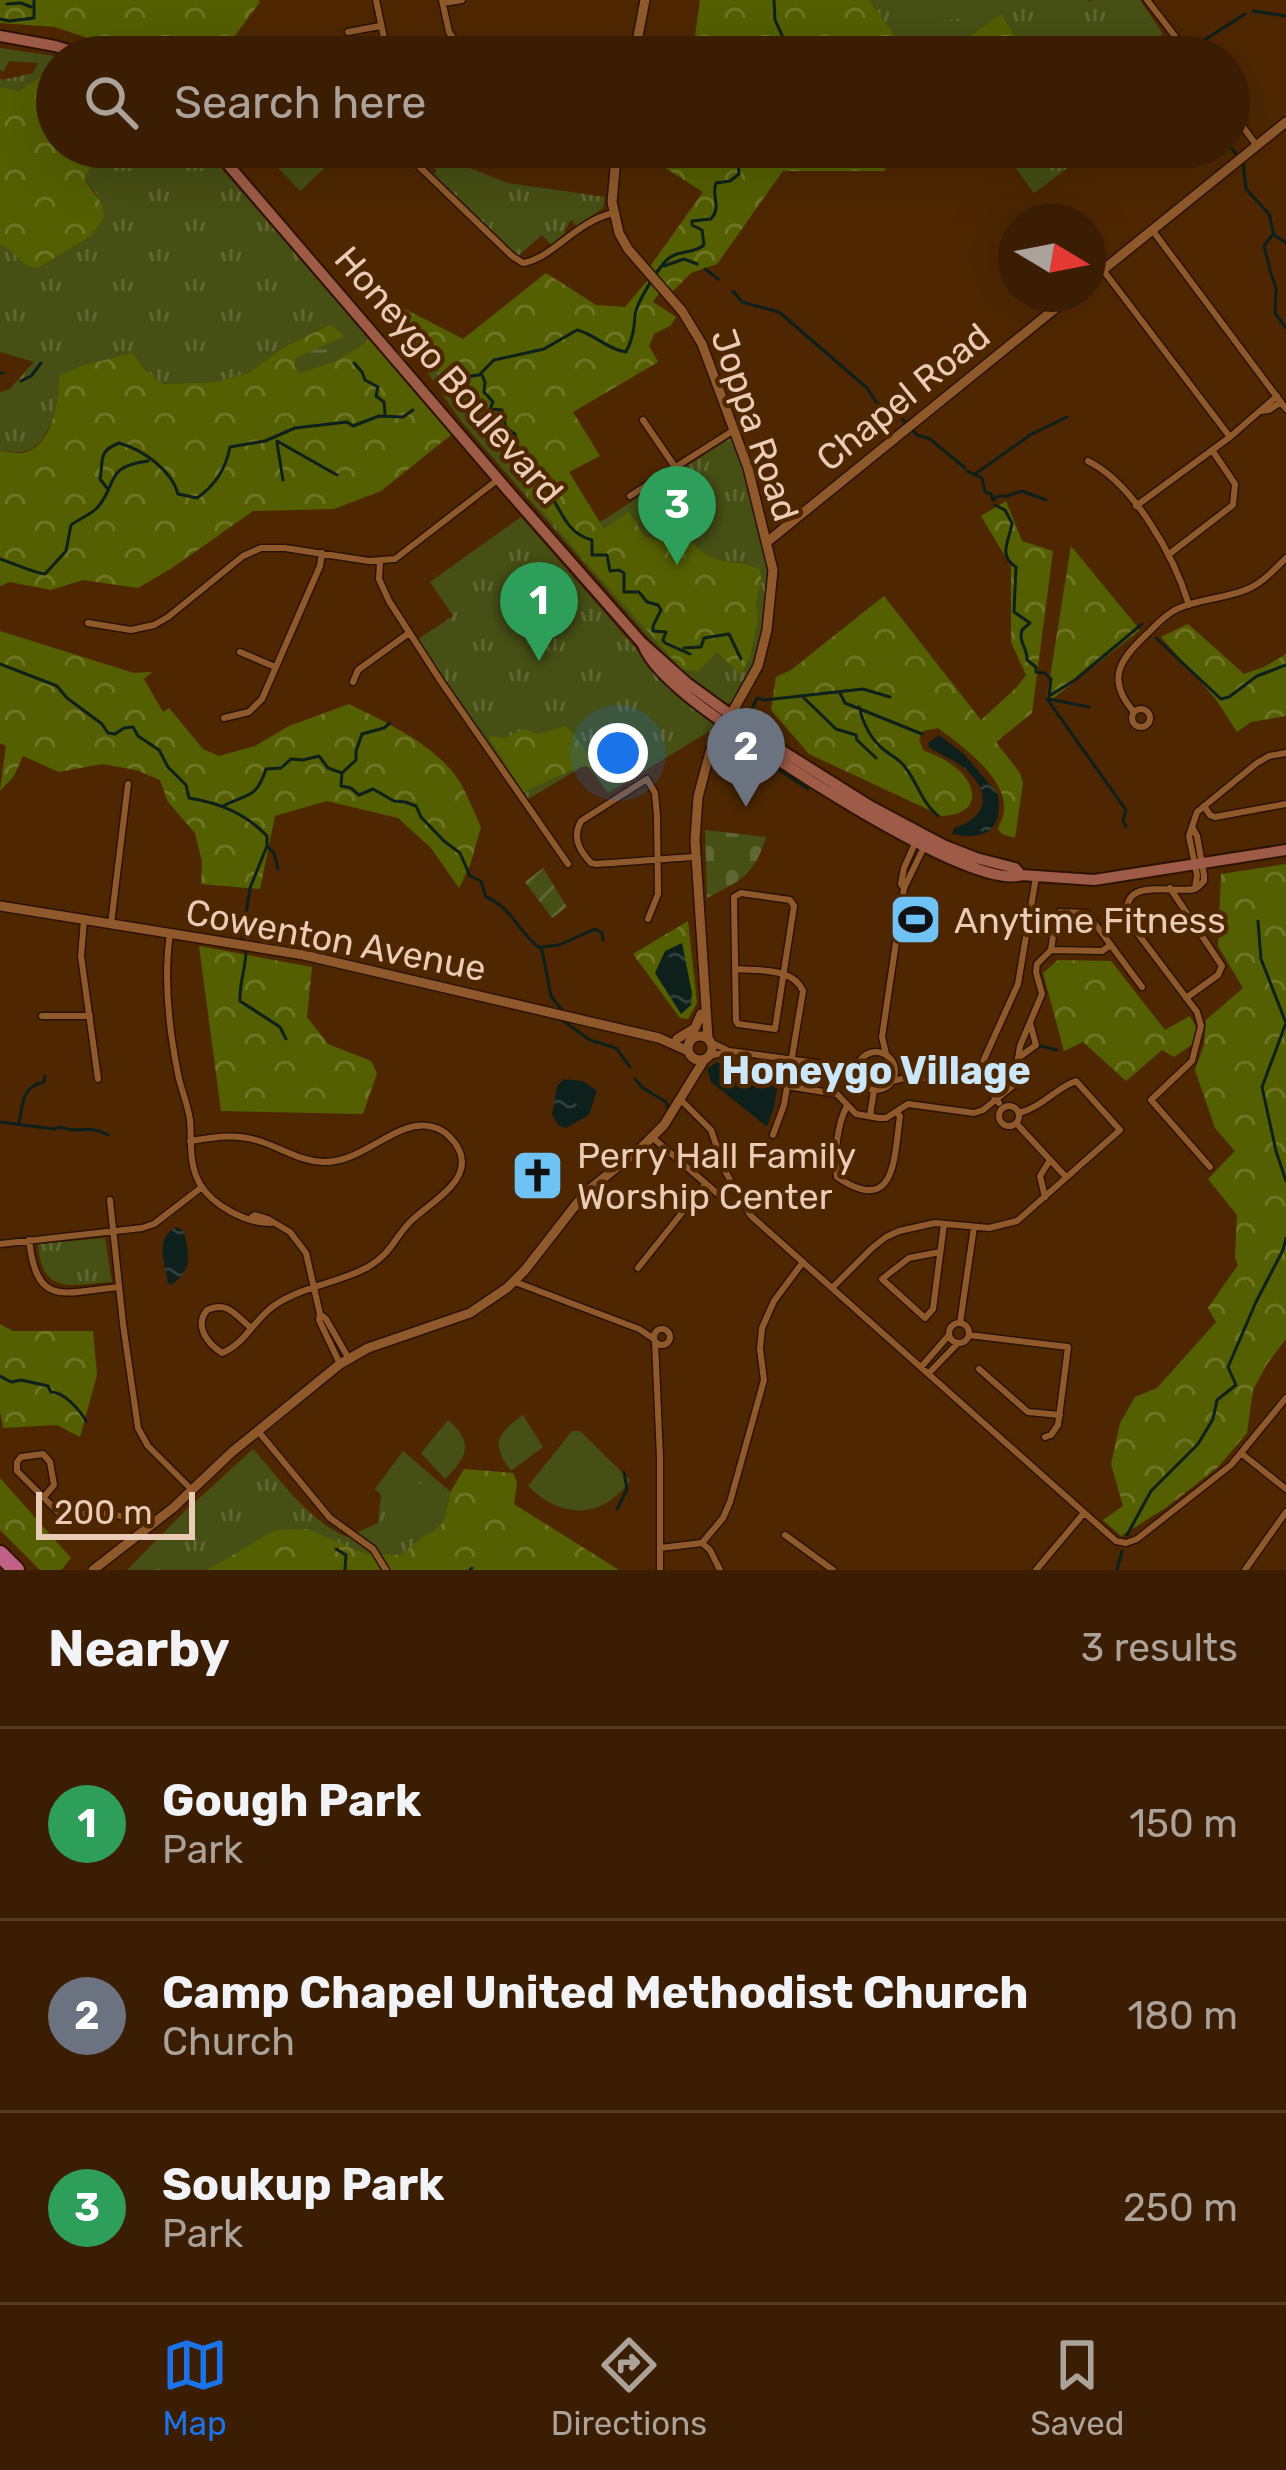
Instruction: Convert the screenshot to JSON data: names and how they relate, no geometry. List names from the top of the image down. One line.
{"streets":{"main road":["Honeygo Boulevard"],"street":["Chapel Road","Joppa Road","Cowenton Avenue"]},"crossings":[["Honeygo Boulevard","Joppa Road"],["Chapel Road","Joppa Road"],["Joppa Road","Cowenton Avenue"]],"districts":["Honeygo Village"],"places":{"sports":["Anytime Fitness"],"church":["Perry Hall Family Worship Center"]},"scale_bar":"200 m","north":"right","page":{"search":"Search here","pins":["3","1","2"],"scale":"200 m","heading":["Nearby","3 results"],"list":[{"mark":"1","name":"Gough Park","note":"Park","value":"150 m"},{"mark":"2","name":"Camp Chapel United Methodist Church","note":"Church","value":"180 m"},{"mark":"3","name":"Soukup Park","note":"Park","value":"250 m"}],"nav":["Map","Directions","Saved"]}}
